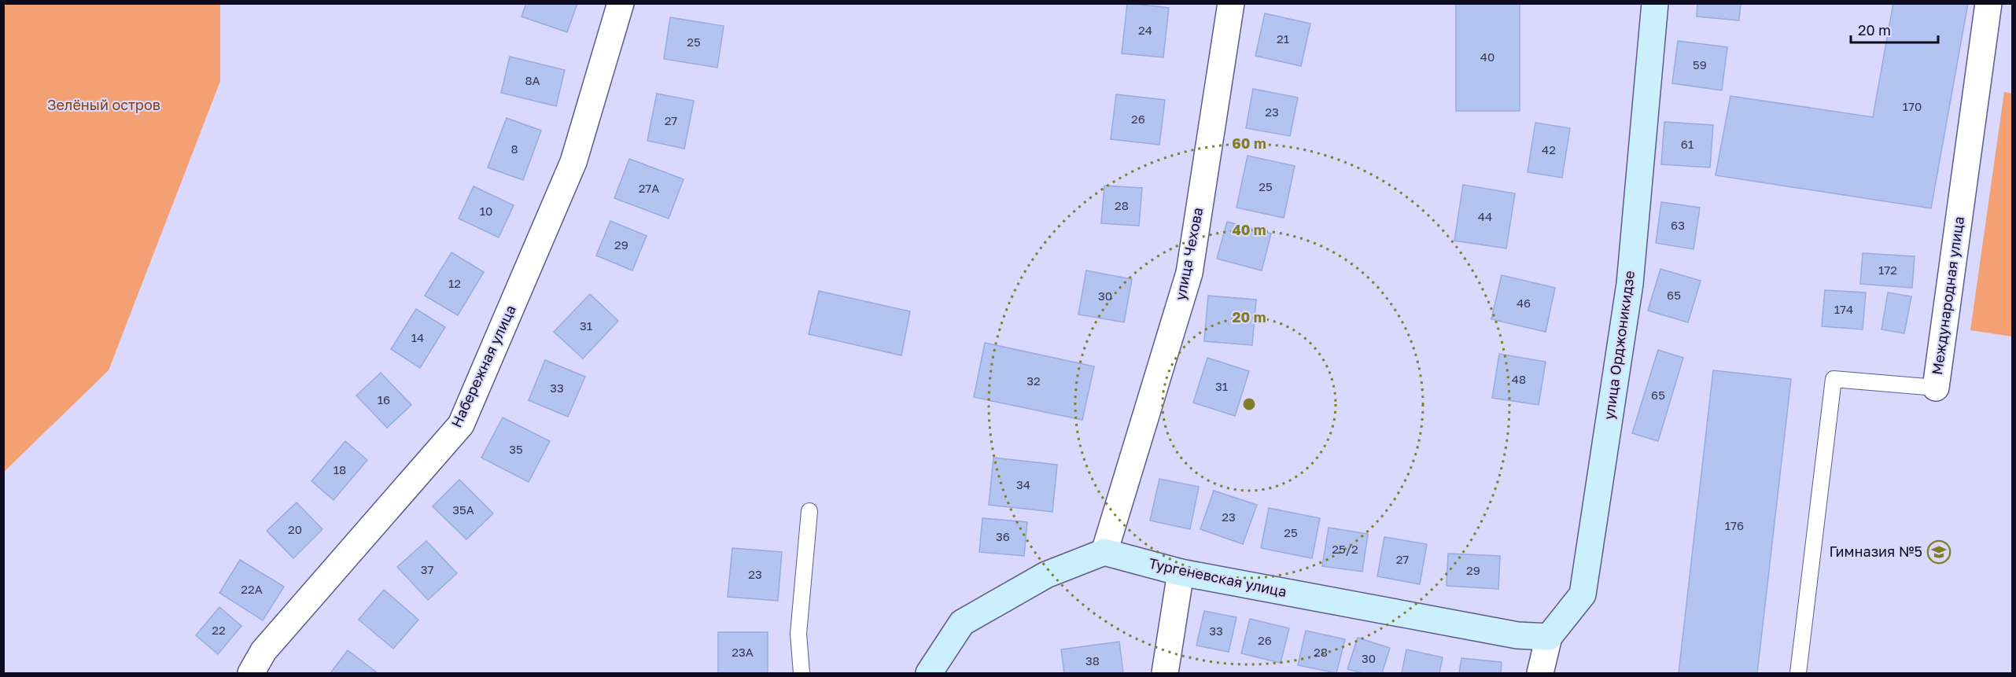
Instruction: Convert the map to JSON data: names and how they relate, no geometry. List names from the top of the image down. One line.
{"streets":{"street":["улица Чехова","Международная улица","улица Орджоникидзе","Набережная улица","Тургеневская улица"]},"crossings":[["улица Чехова","Тургеневская улица"],["улица Орджоникидзе","Тургеневская улица"]],"parks":["Зелёный остров"],"places":{"school or university":["Гимназия №5"]},"house_numbers":["24","21","25","40","59","8А","170","23","26","27","61","8","42","25","27А","28","10","44","63","29","172","12","65","30","46","174","31","14","48","32","31","33","65","16","35","18","34","35А","23","176","20","25","36","25/2","27","37","29","23","22А","22","33","26","23А","28","30","38"],"scale_bar":"20 m","rings":["60 m","40 m","20 m"]}
